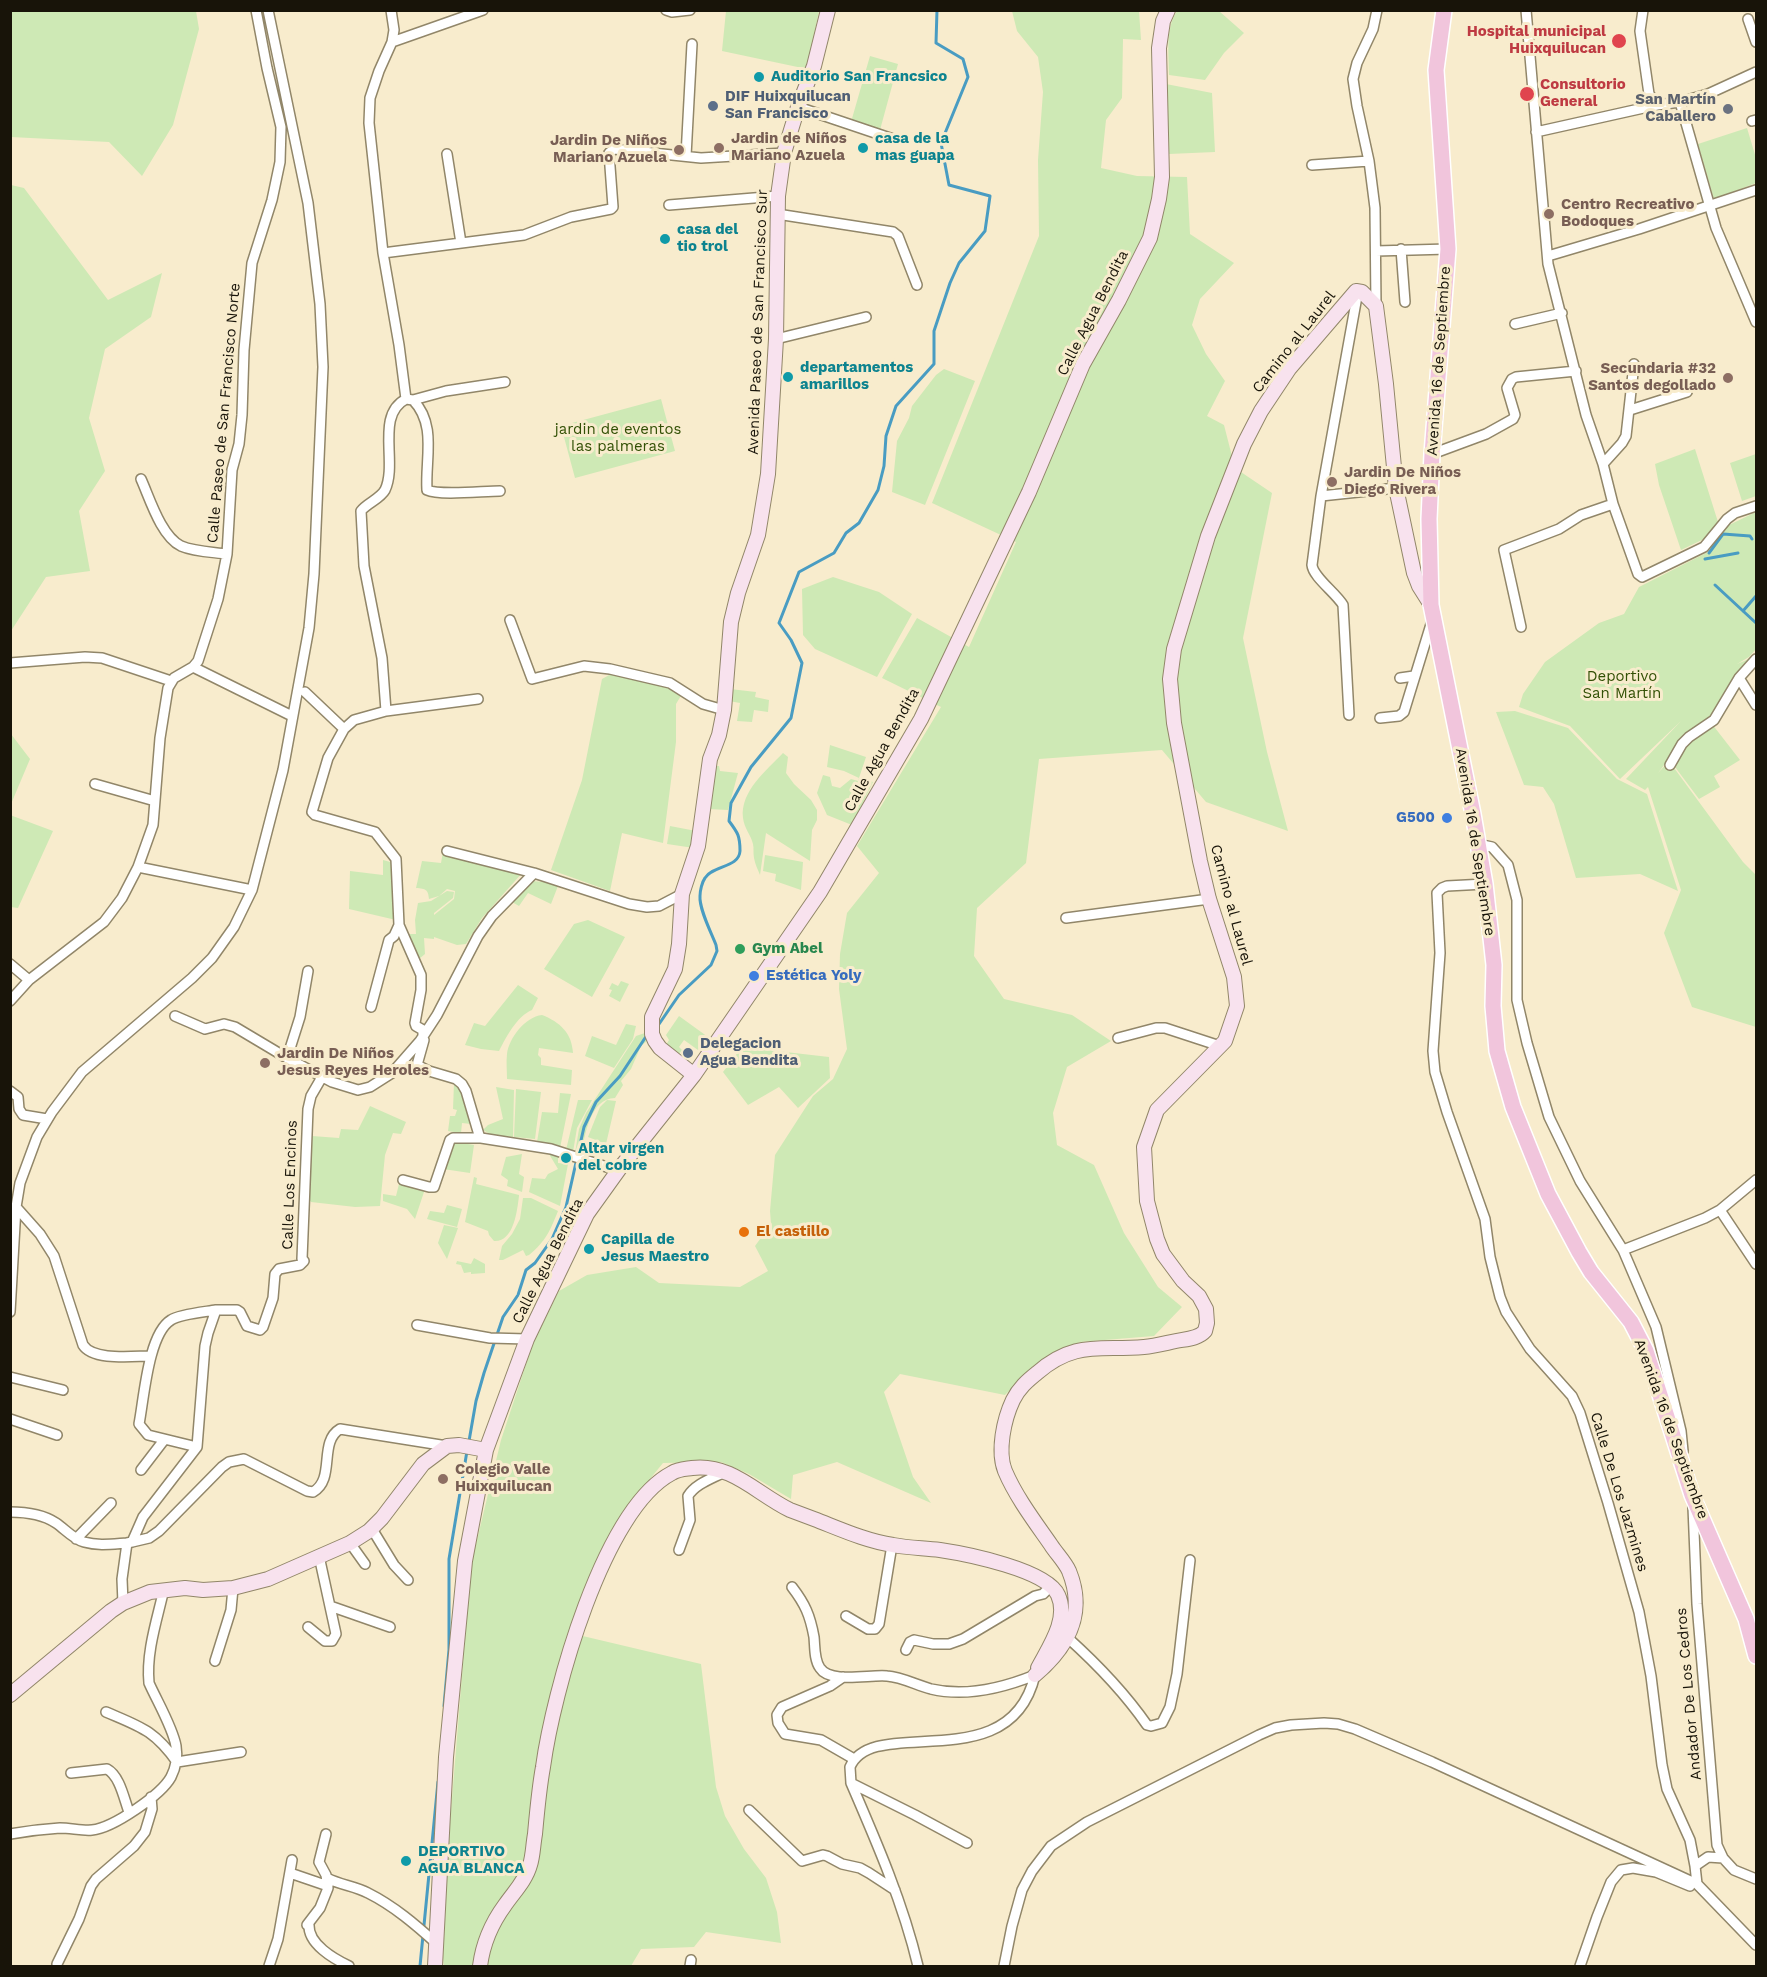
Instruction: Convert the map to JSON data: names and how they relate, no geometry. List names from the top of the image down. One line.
{"streets":{"main road":["Calle Agua Bendita","Avenida Paseo de San Francisco Sur","Camino al Laurel","Avenida 16 de Septiembre"],"street":["Calle Paseo de San Francisco Norte","Calle Los Encinos","Calle De Los Jazmines","Andador De Los Cedros"]},"crossings":[["Calle Agua Bendita","Avenida Paseo de San Francisco Sur"],["Avenida 16 de Septiembre","Calle De Los Jazmines"],["Avenida 16 de Septiembre","Andador De Los Cedros"]],"parks":["jardin de eventos las palmeras","Deportivo San Martín"],"places":["Hospital municipal Huixquilucan","Auditorio San Francsico","Consultorio General","DIF Huixquilucan San Francisco","San Martín Caballero","Jardin de Niños Mariano Azuela","casa de la mas guapa","Jardin De Niños Mariano Azuela","Centro Recreativo Bodoques","casa del tio trol","departamentos amarillos","Secundaria #32 Santos degollado","Jardin De Niños Diego Rivera","G500","Gym Abel","Estética Yoly","Delegacion Agua Bendita","Jardin De Niños Jesus Reyes Heroles","Altar virgen del cobre","El castillo","Capilla de Jesus Maestro","Colegio Valle Huixquilucan","DEPORTIVO AGUA BLANCA"]}
